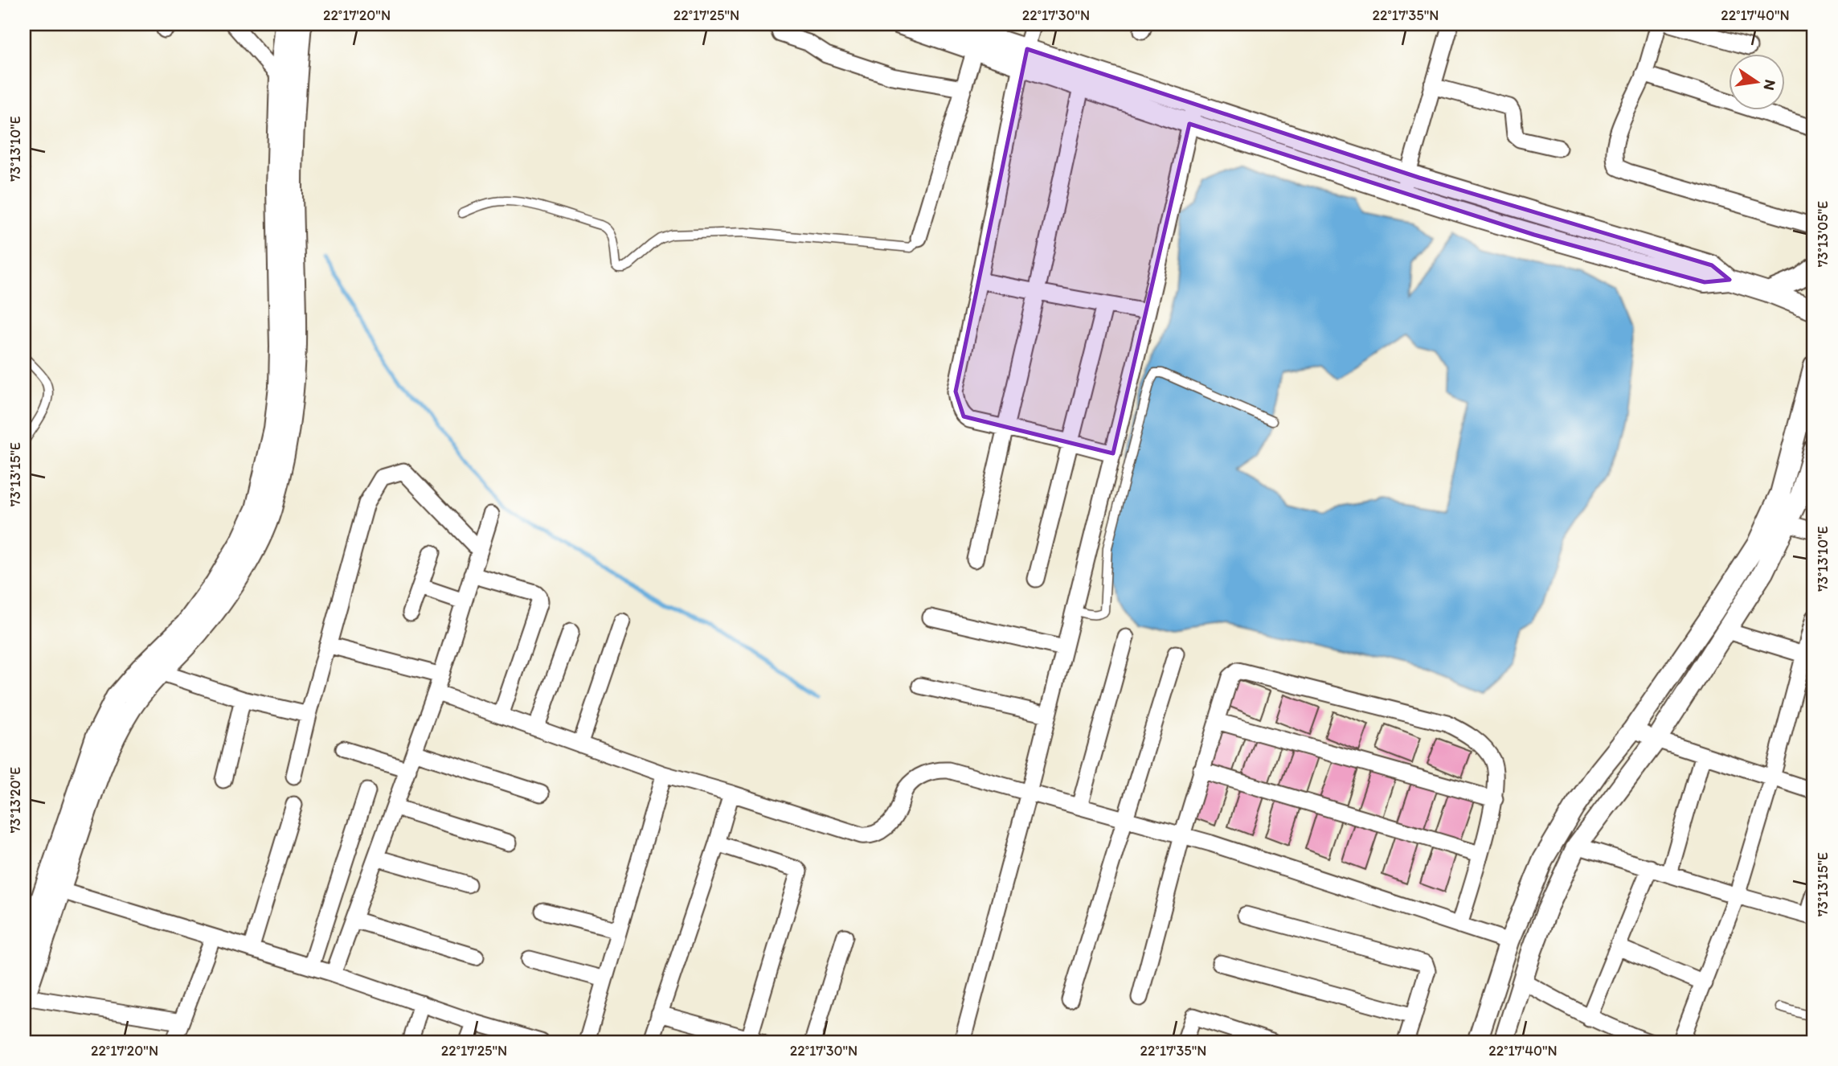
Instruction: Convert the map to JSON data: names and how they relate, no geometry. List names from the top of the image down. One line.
{"north":"right","coordinates":["22°17'20\"N","22°17'25\"N","22°17'30\"N","22°17'35\"N","22°17'40\"N","73°13'10\"E","73°13'05\"E","73°13'15\"E","73°13'20\"E"]}
